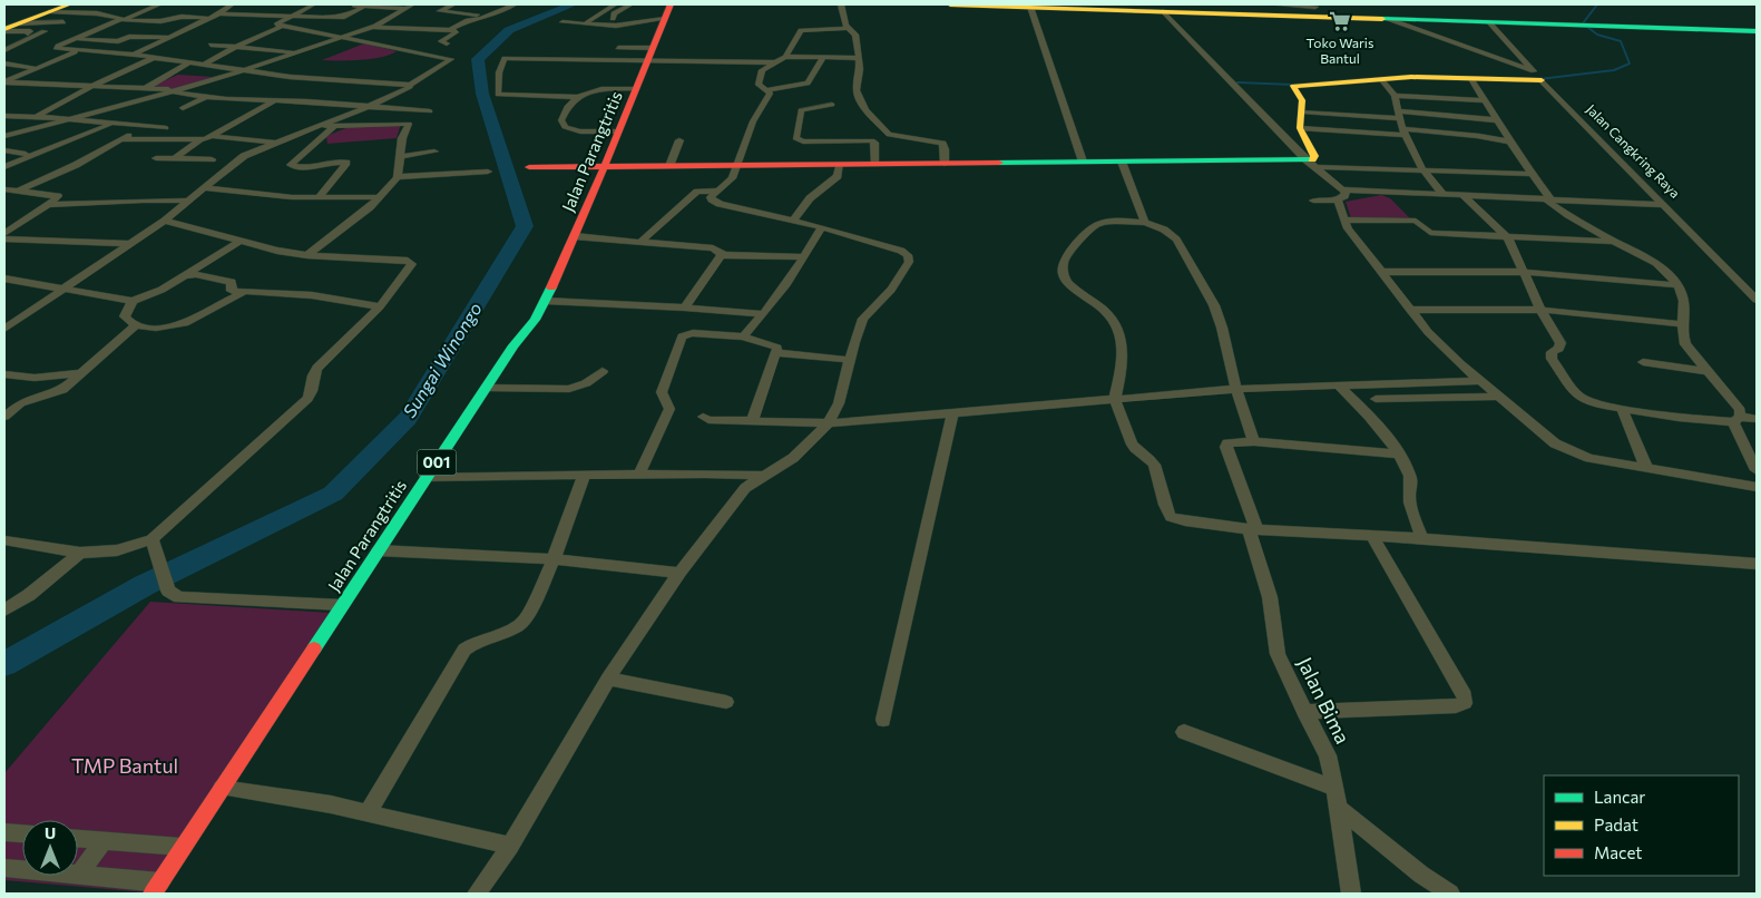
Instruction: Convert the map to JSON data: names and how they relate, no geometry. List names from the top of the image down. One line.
{"streets":{"main road":["Jalan Parangtritis","001"],"street":["Jalan Cangkring Raya","Jalan Bima"]},"water":["Sungai Winongo"],"parks":["TMP Bantul"],"places":{"supermarket":["Toko Waris Bantul"]},"legend":["Lancar","Padat","Macet"],"north":"top"}
